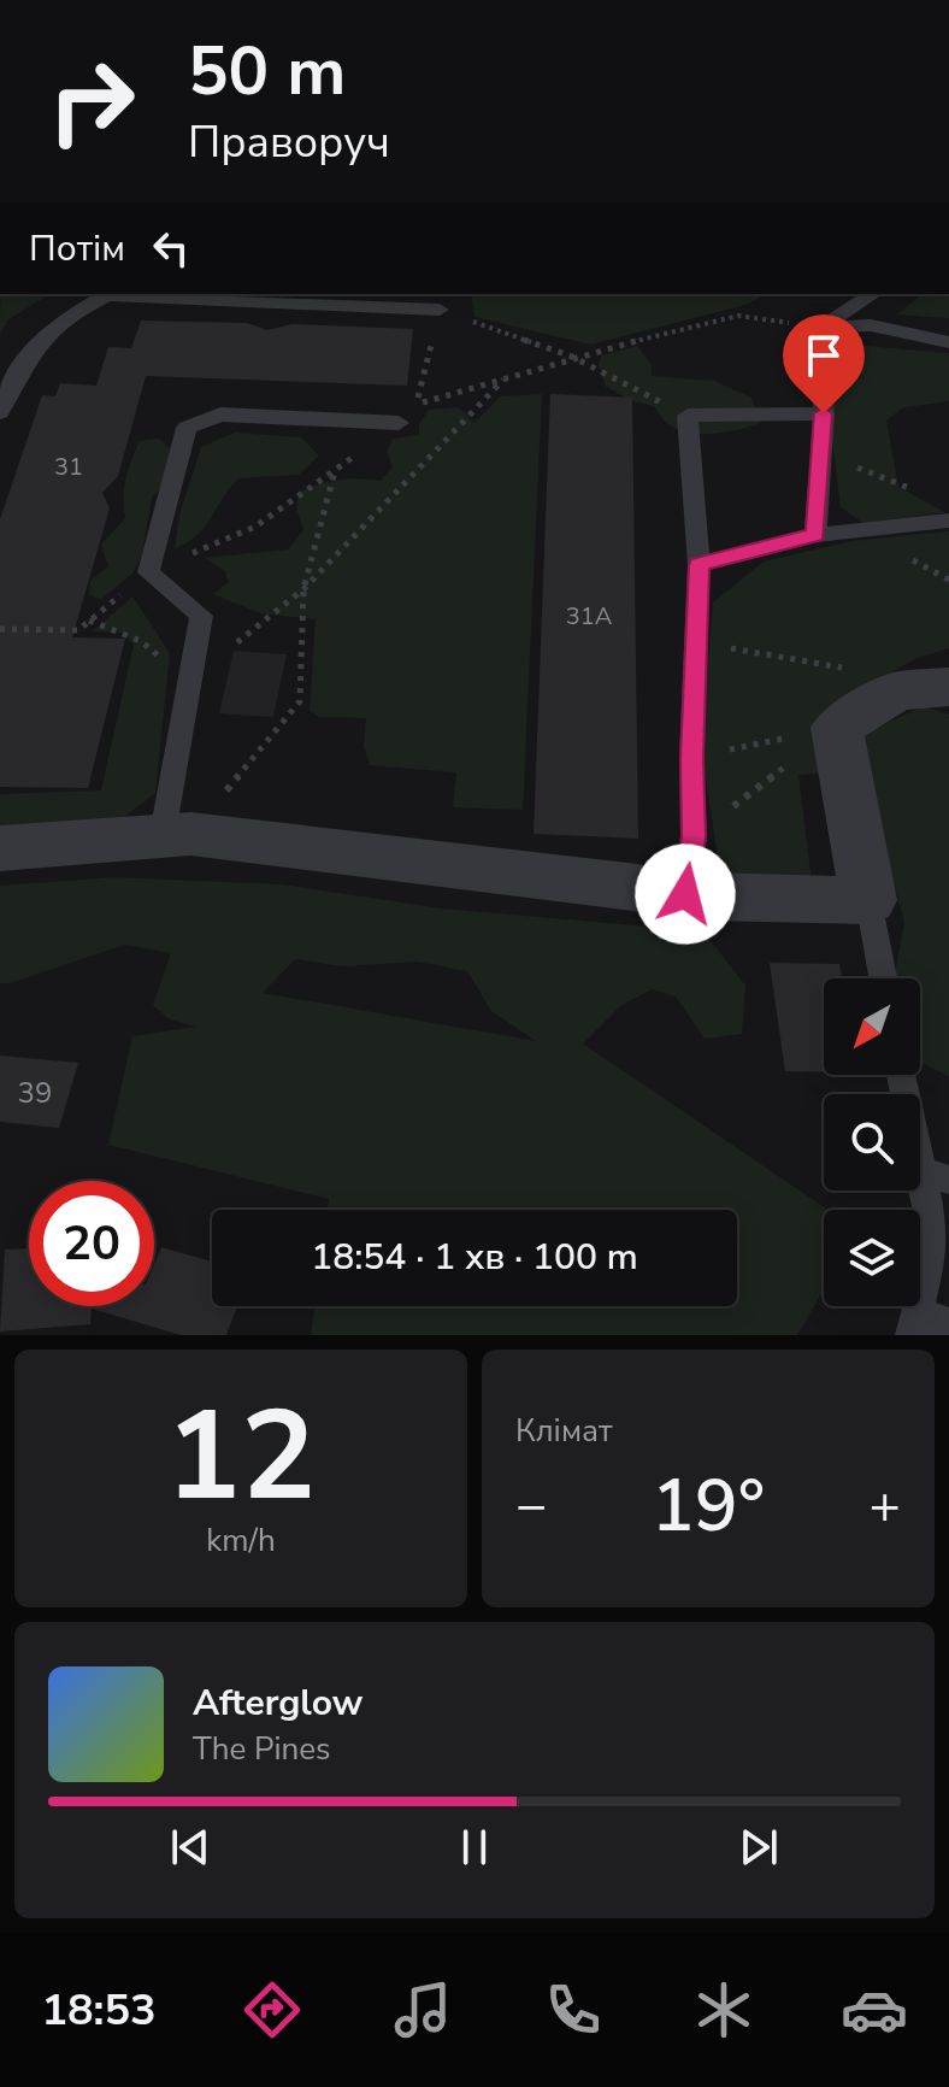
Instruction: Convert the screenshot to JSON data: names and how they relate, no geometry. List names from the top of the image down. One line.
{"house_numbers":["31","31А","39"],"north":"bottom left","page":{"turn":["50 m","Праворуч"],"then":"Потім","limit":"20","trip":"18:54 · 1 хв · 100 m","tile":[["12","km/h"],"Клімат"],"heat":["−","19°","+"],"song":["Afterglow","The Pines"],"tabs":"18:53"}}
